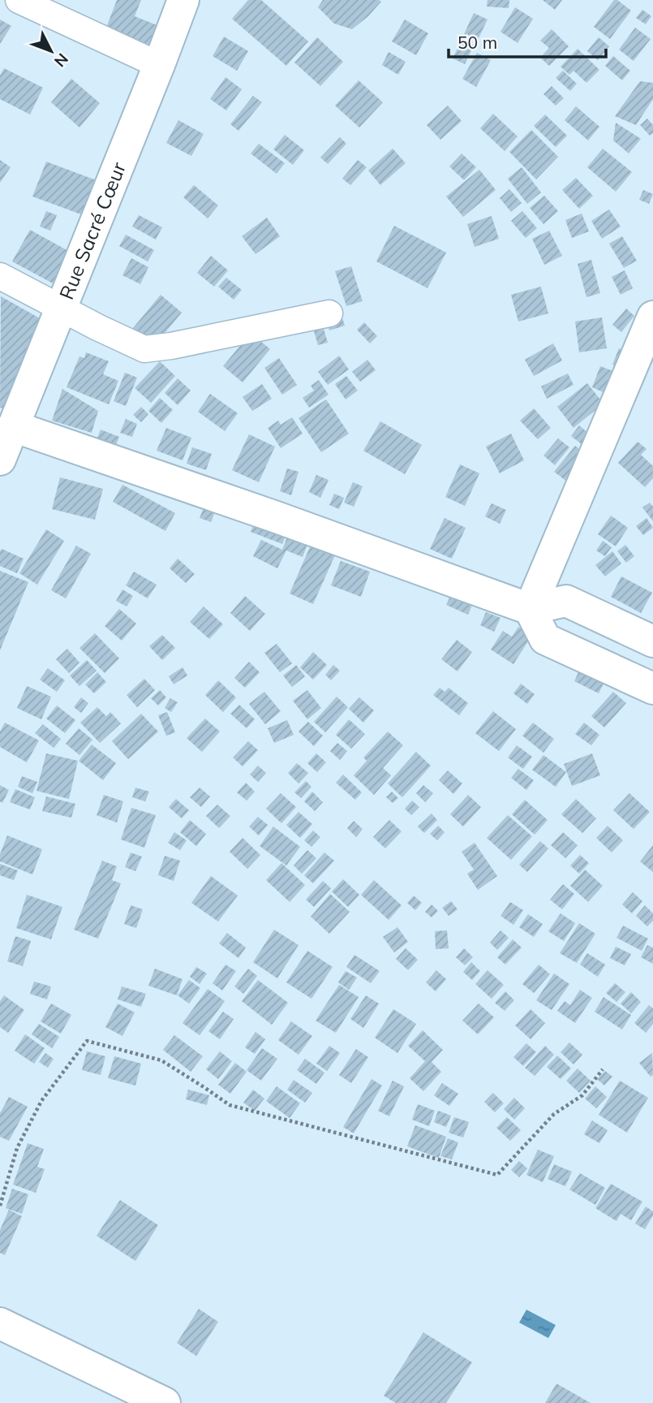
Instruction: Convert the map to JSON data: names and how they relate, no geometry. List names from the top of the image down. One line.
{"streets":{"street":["Rue Sacré Cœur"]},"scale_bar":"50 m","north":"bottom right"}
